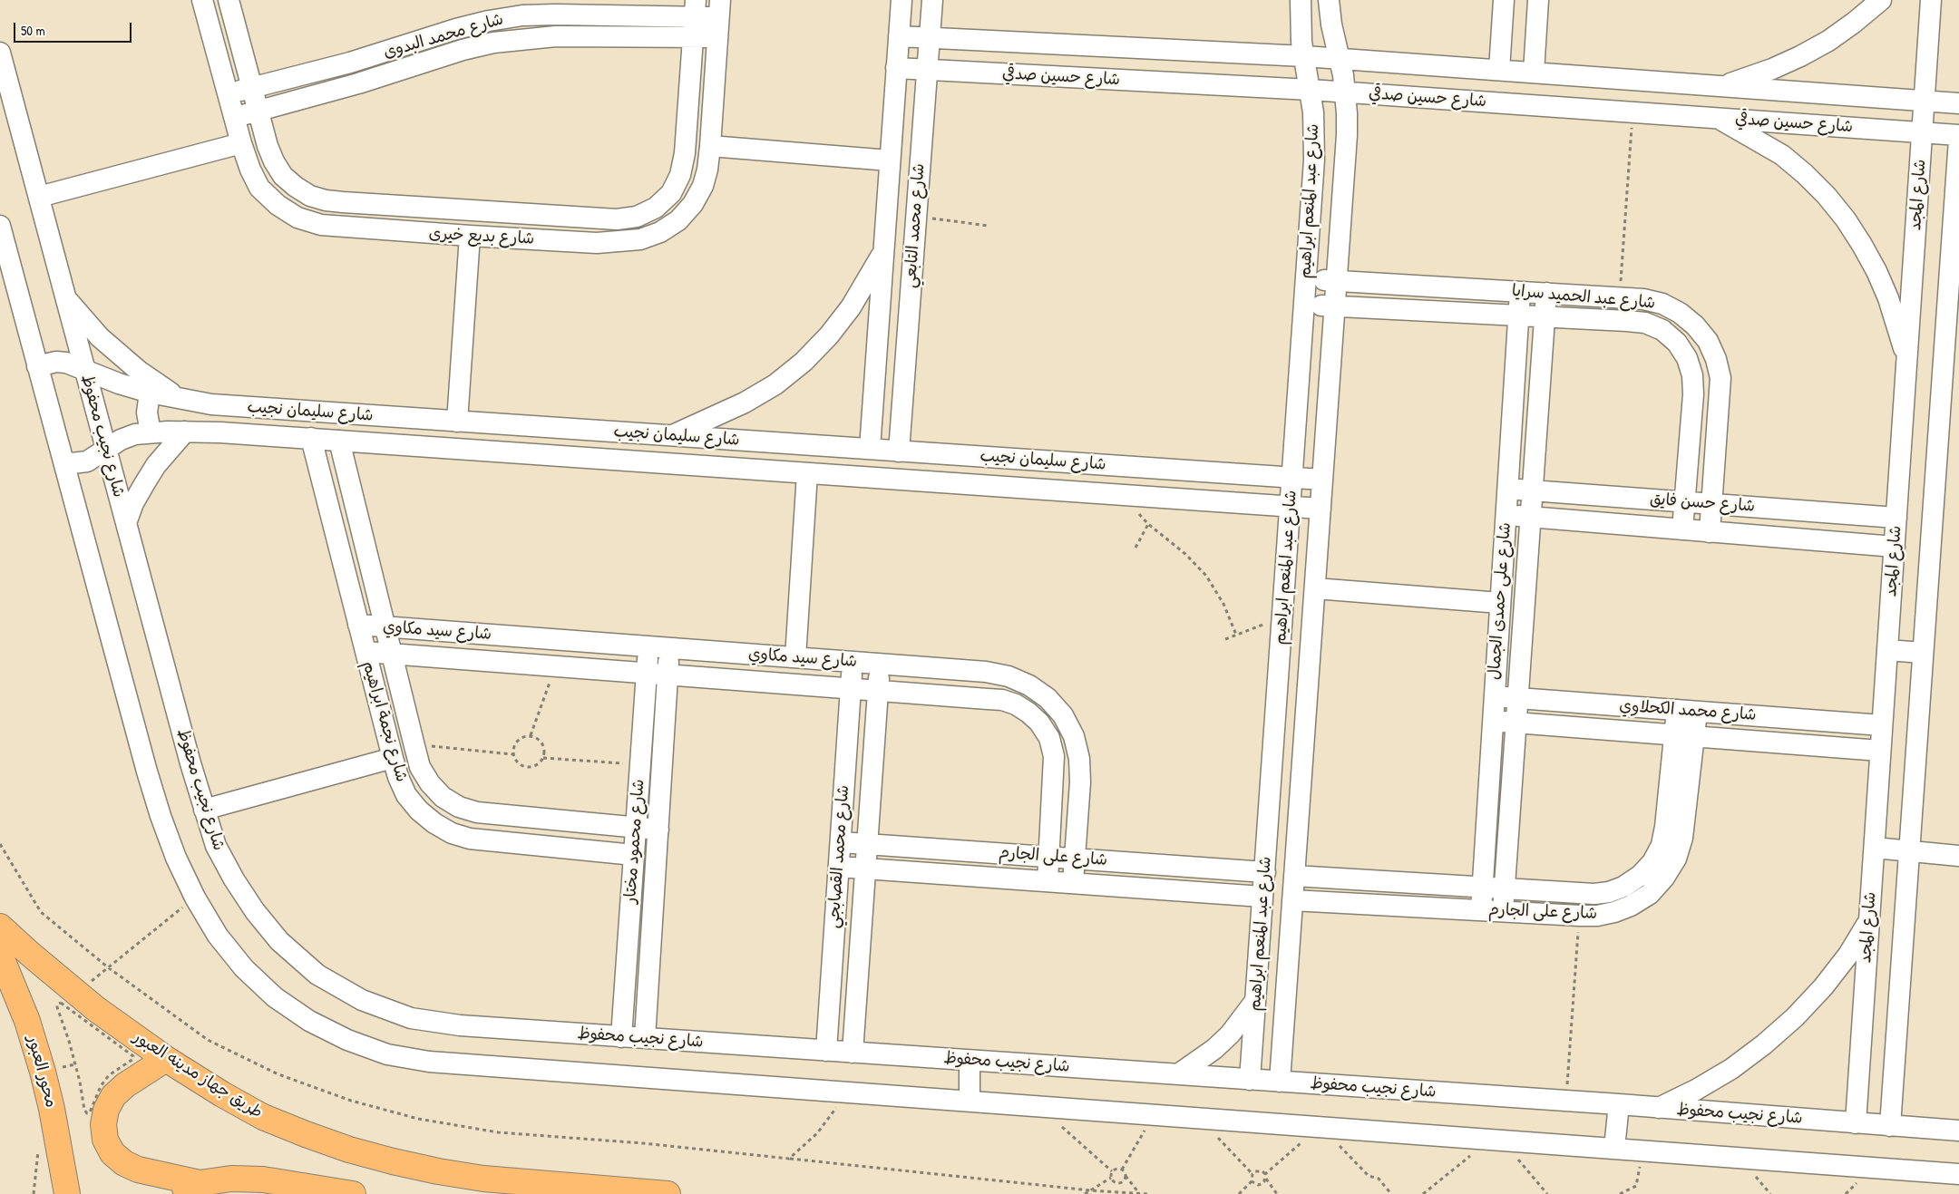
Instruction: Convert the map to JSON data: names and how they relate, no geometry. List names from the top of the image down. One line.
{"streets":{"main road":["محور العبور","طريق جهاز مدينه العبور"],"street":["شارع محمد البدوى","شارع حسين صدقي","شارع المجد","شارع عبد المنعم ابراهيم","شارع محمد التابعي","شارع بديع خيرى","شارع عبد الحميد سرايا","شارع سليمان نجيب","شارع نجيب محفوظ","شارع حسن فايق","شارع على حمدى الجمال","شارع سيد مكاوي","شارع محمد الكحلاوي","شارع نجمة ابراهيم","شارع محمود مختار","شارع محمد القصابجي","شارع على الجارم"]},"crossings":[["شارع محمد البدوى","شارع بديع خيرى"],["شارع حسين صدقي","شارع المجد"],["شارع حسين صدقي","شارع عبد المنعم ابراهيم"],["شارع حسين صدقي","شارع محمد التابعي"],["شارع المجد","شارع نجيب محفوظ"],["شارع المجد","شارع حسن فايق"],["شارع المجد","شارع محمد الكحلاوي"],["شارع عبد المنعم ابراهيم","شارع عبد الحميد سرايا"],["شارع عبد المنعم ابراهيم","شارع سليمان نجيب"],["شارع عبد المنعم ابراهيم","شارع نجيب محفوظ"],["شارع عبد المنعم ابراهيم","شارع على الجارم"],["شارع محمد التابعي","شارع سليمان نجيب"],["شارع عبد الحميد سرايا","شارع حسن فايق"],["شارع عبد الحميد سرايا","شارع على حمدى الجمال"],["شارع سليمان نجيب","شارع نجيب محفوظ"],["شارع سليمان نجيب","شارع نجمة ابراهيم"],["شارع نجيب محفوظ","شارع محمود مختار"],["شارع نجيب محفوظ","شارع محمد القصابجي"],["شارع حسن فايق","شارع على حمدى الجمال"],["شارع على حمدى الجمال","شارع محمد الكحلاوي"],["شارع على حمدى الجمال","شارع على الجارم"],["شارع سيد مكاوي","شارع نجمة ابراهيم"],["شارع سيد مكاوي","شارع محمود مختار"],["شارع سيد مكاوي","شارع محمد القصابجي"],["شارع سيد مكاوي","شارع على الجارم"],["شارع محمد الكحلاوي","شارع على الجارم"],["شارع نجمة ابراهيم","شارع محمود مختار"],["شارع محمد القصابجي","شارع على الجارم"]],"scale_bar":"50 m"}
